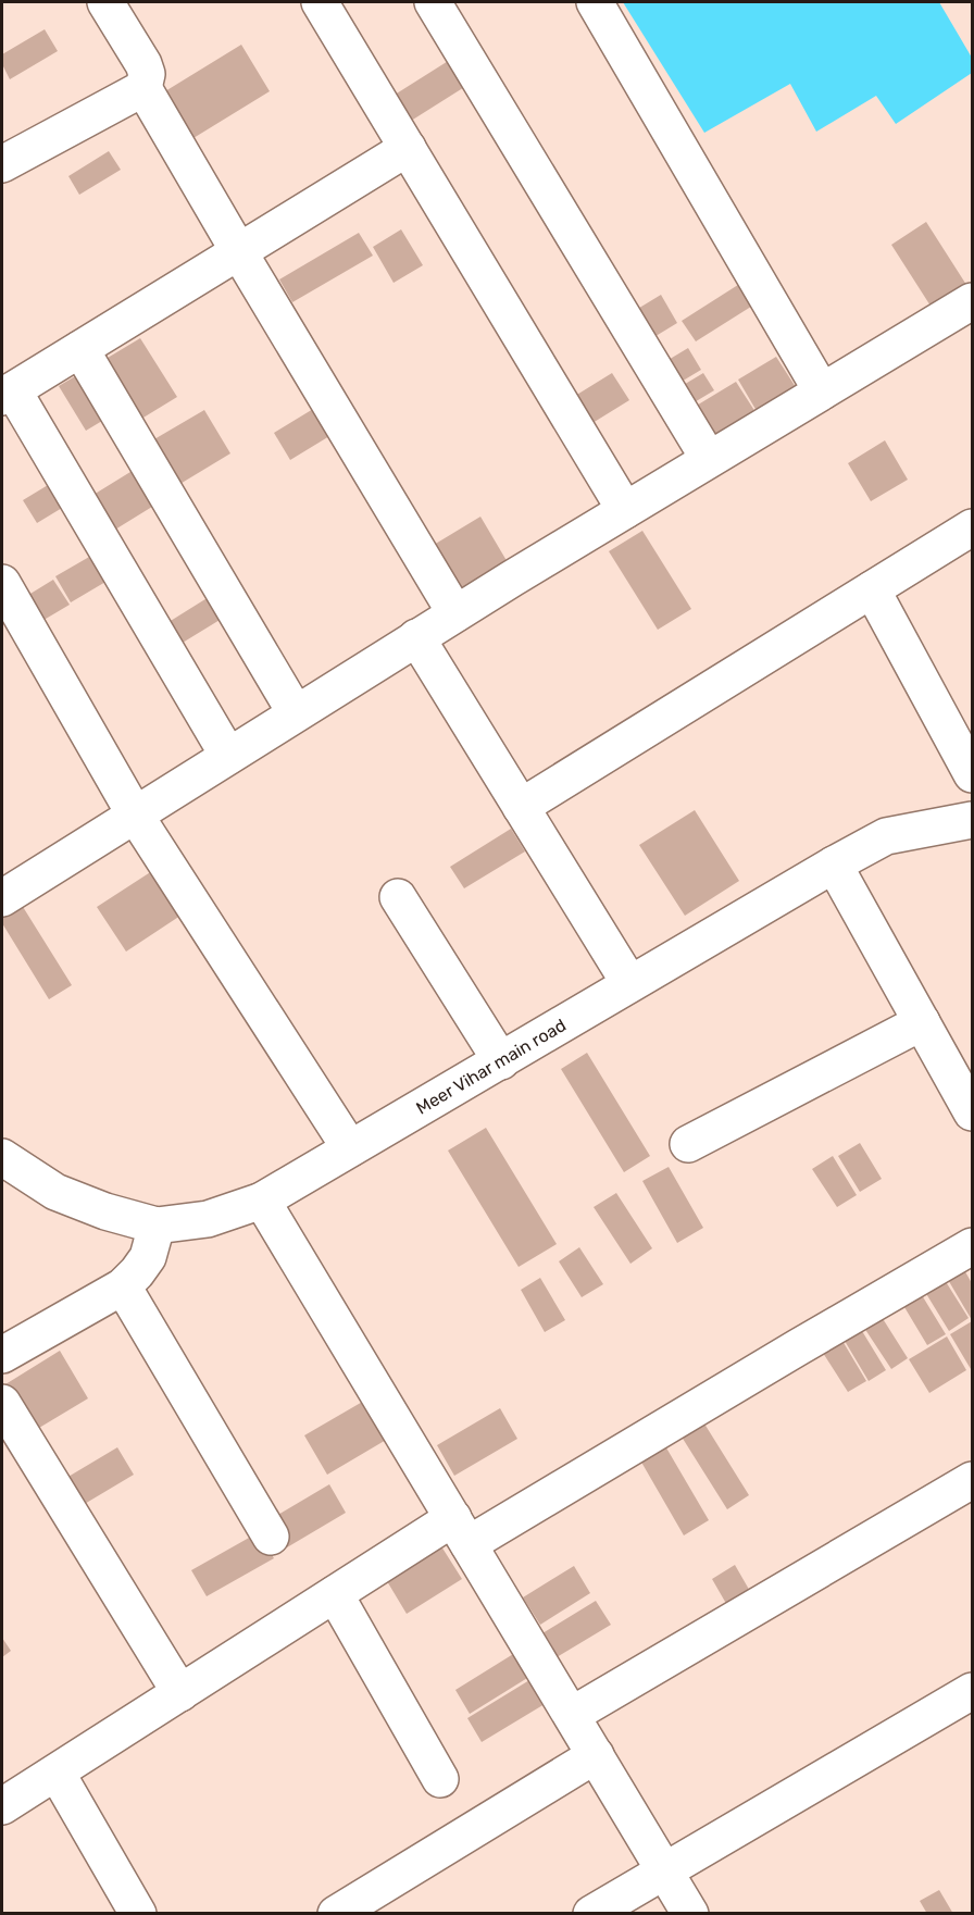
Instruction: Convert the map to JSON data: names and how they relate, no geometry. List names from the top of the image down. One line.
{"streets":{"street":["Meer Vihar main road"]}}
